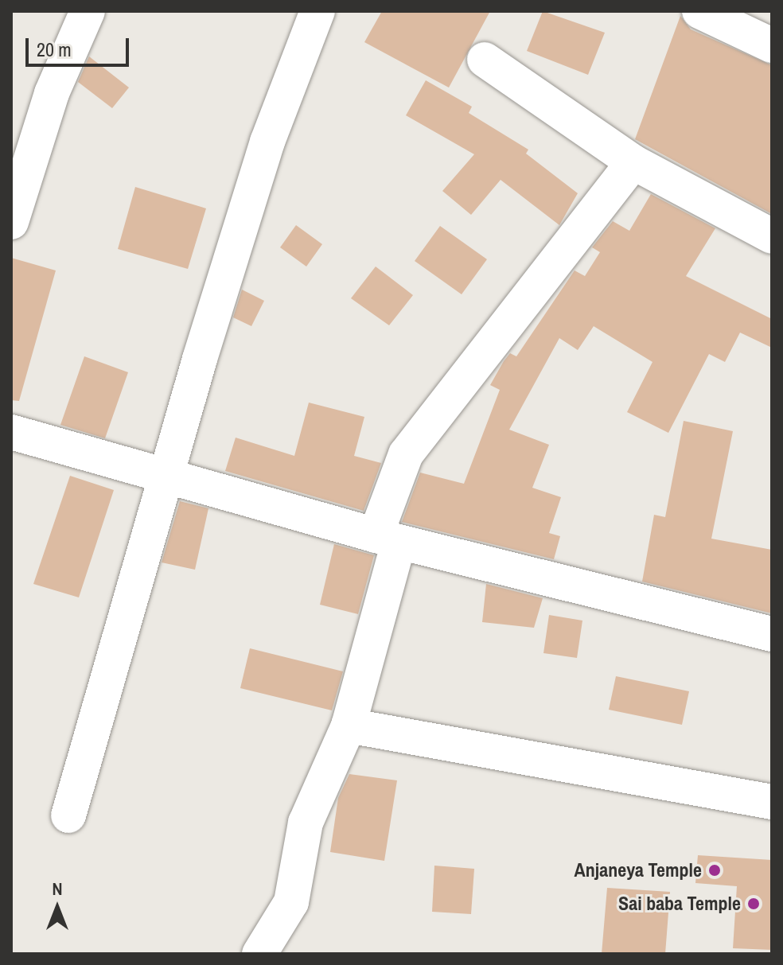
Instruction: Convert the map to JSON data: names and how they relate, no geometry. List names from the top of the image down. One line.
{"places":["Anjaneya Temple","Sai baba Temple"],"scale_bar":"20 m","north":"top"}
